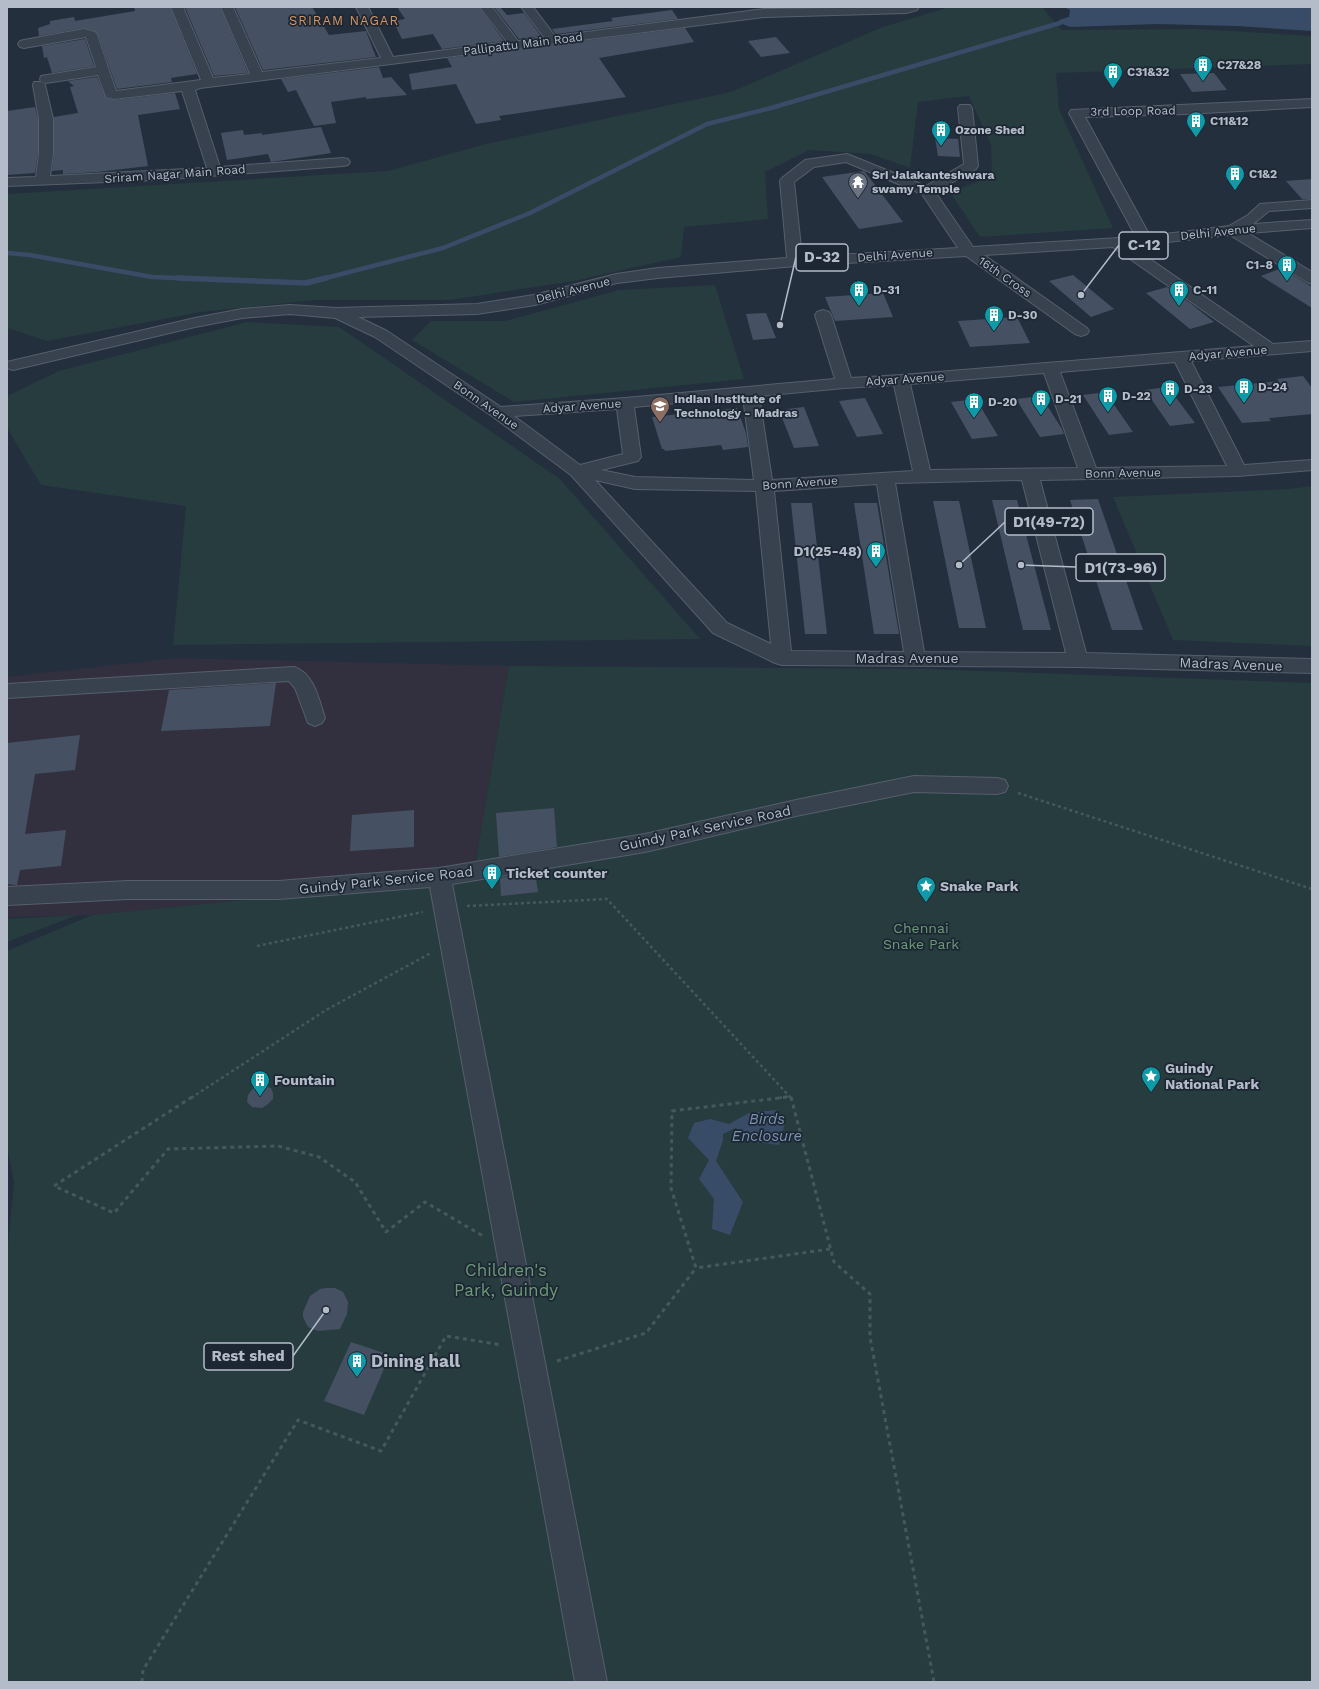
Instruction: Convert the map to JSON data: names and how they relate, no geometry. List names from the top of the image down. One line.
{"streets":{"street":["Pallipattu Main Road","3rd Loop Road","Sriram Nagar Main Road","Delhi Avenue","16th Cross","Adyar Avenue","Bonn Avenue","Madras Avenue","Guindy Park Service Road"]},"crossings":[["3rd Loop Road","Delhi Avenue"],["Delhi Avenue","16th Cross"],["Delhi Avenue","Bonn Avenue"],["Adyar Avenue","Bonn Avenue"],["Bonn Avenue","Madras Avenue"]],"districts":["SRIRAM NAGAR"],"water":["Birds Enclosure"],"parks":["Chennai Snake Park","Children's Park, Guindy"],"places":{"building":["C27&28","C31&32","C11&12","Ozone Shed","C1&2","C1-8","D-31","C-11","D-30","D-24","D-23","D-22","D-21","D-20","D1(25-48)","Ticket counter","Fountain","Dining hall"],"temple":["Sri Jalakanteshwara swamy Temple"],"other":["C-12","D-32","D1(49-72)","D1(73-96)","Rest shed"],"school or university":["Indian Institute of Technology - Madras"],"place":["Snake Park","Guindy National Park"]}}
